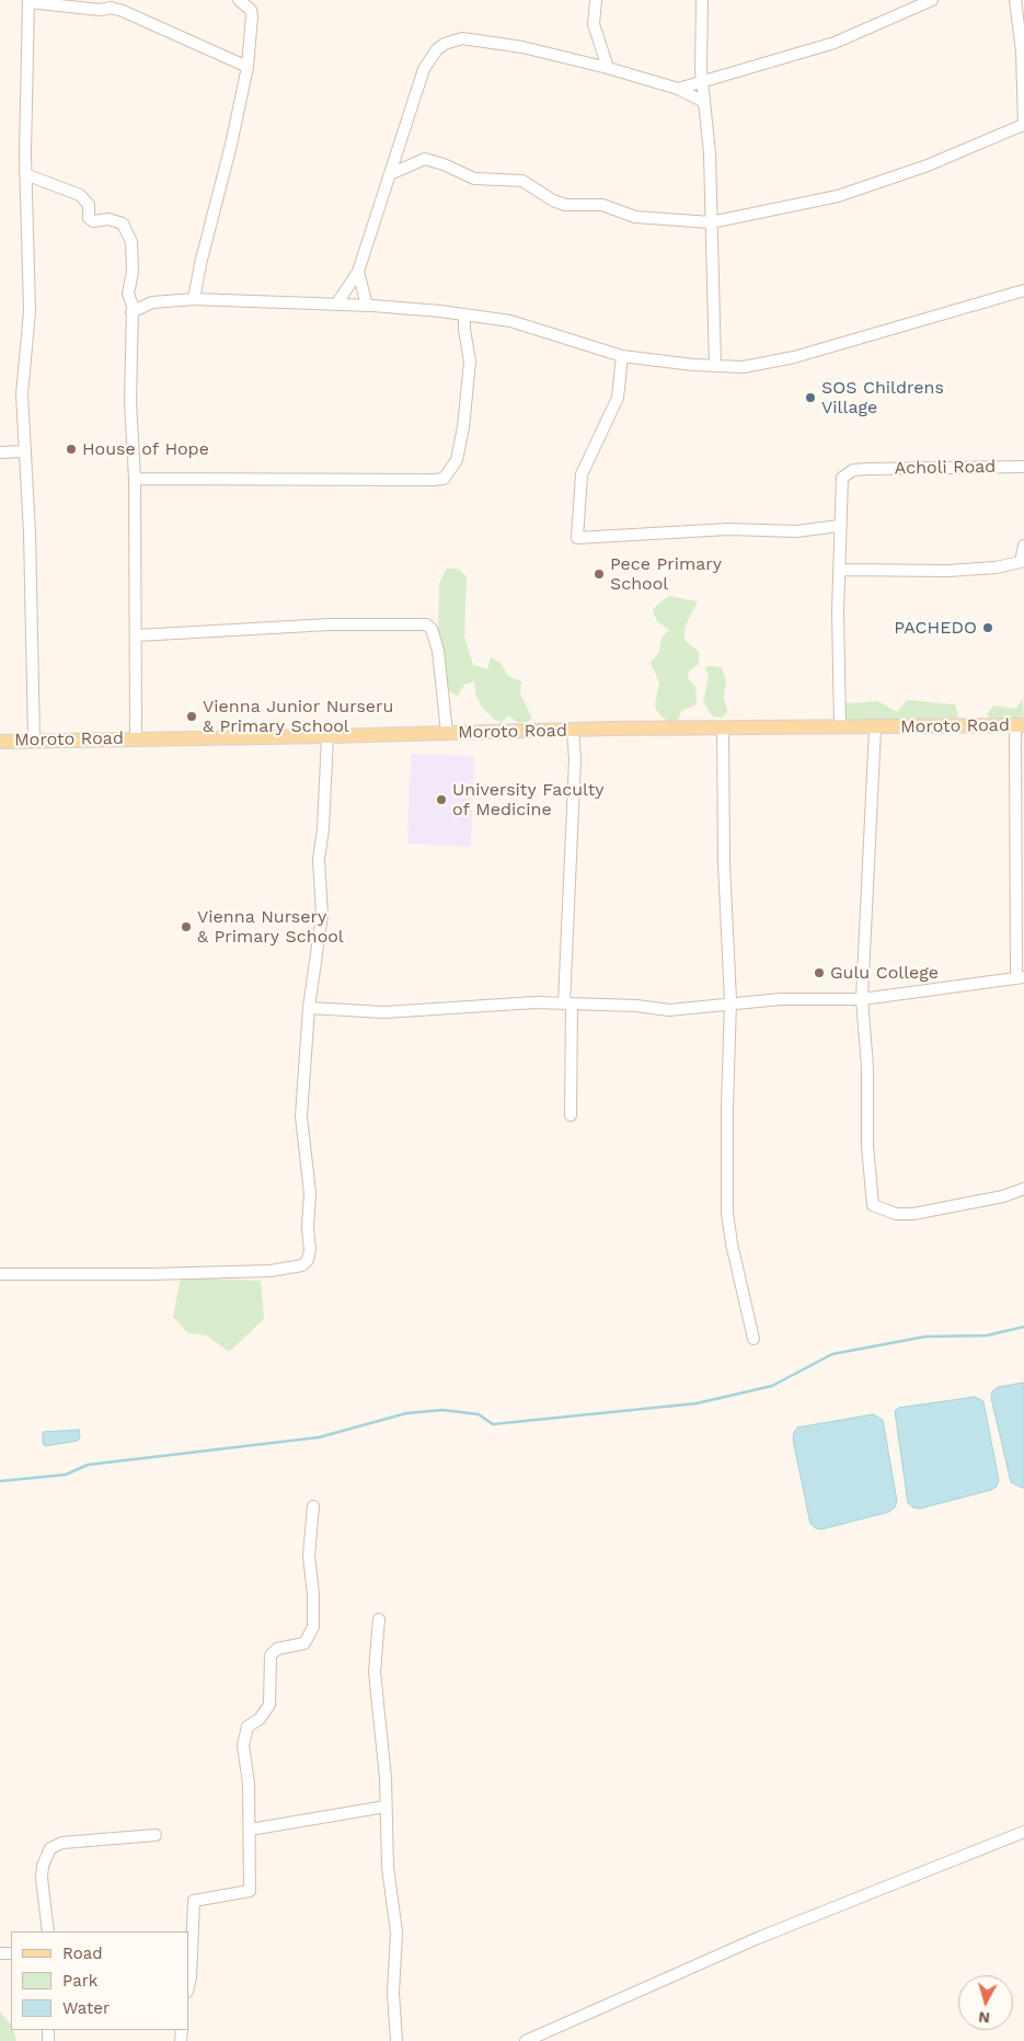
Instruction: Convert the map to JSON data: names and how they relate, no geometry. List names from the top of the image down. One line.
{"streets":{"main road":["Moroto Road"],"street":["Acholi Road"]},"places":["SOS Childrens Village","House of Hope","Pece Primary School","PACHEDO","Vienna Junior Nurseru & Primary School","University Faculty of Medicine","Vienna Nursery & Primary School","Gulu College"],"legend":["Road","Park","Water"],"north":"bottom"}
